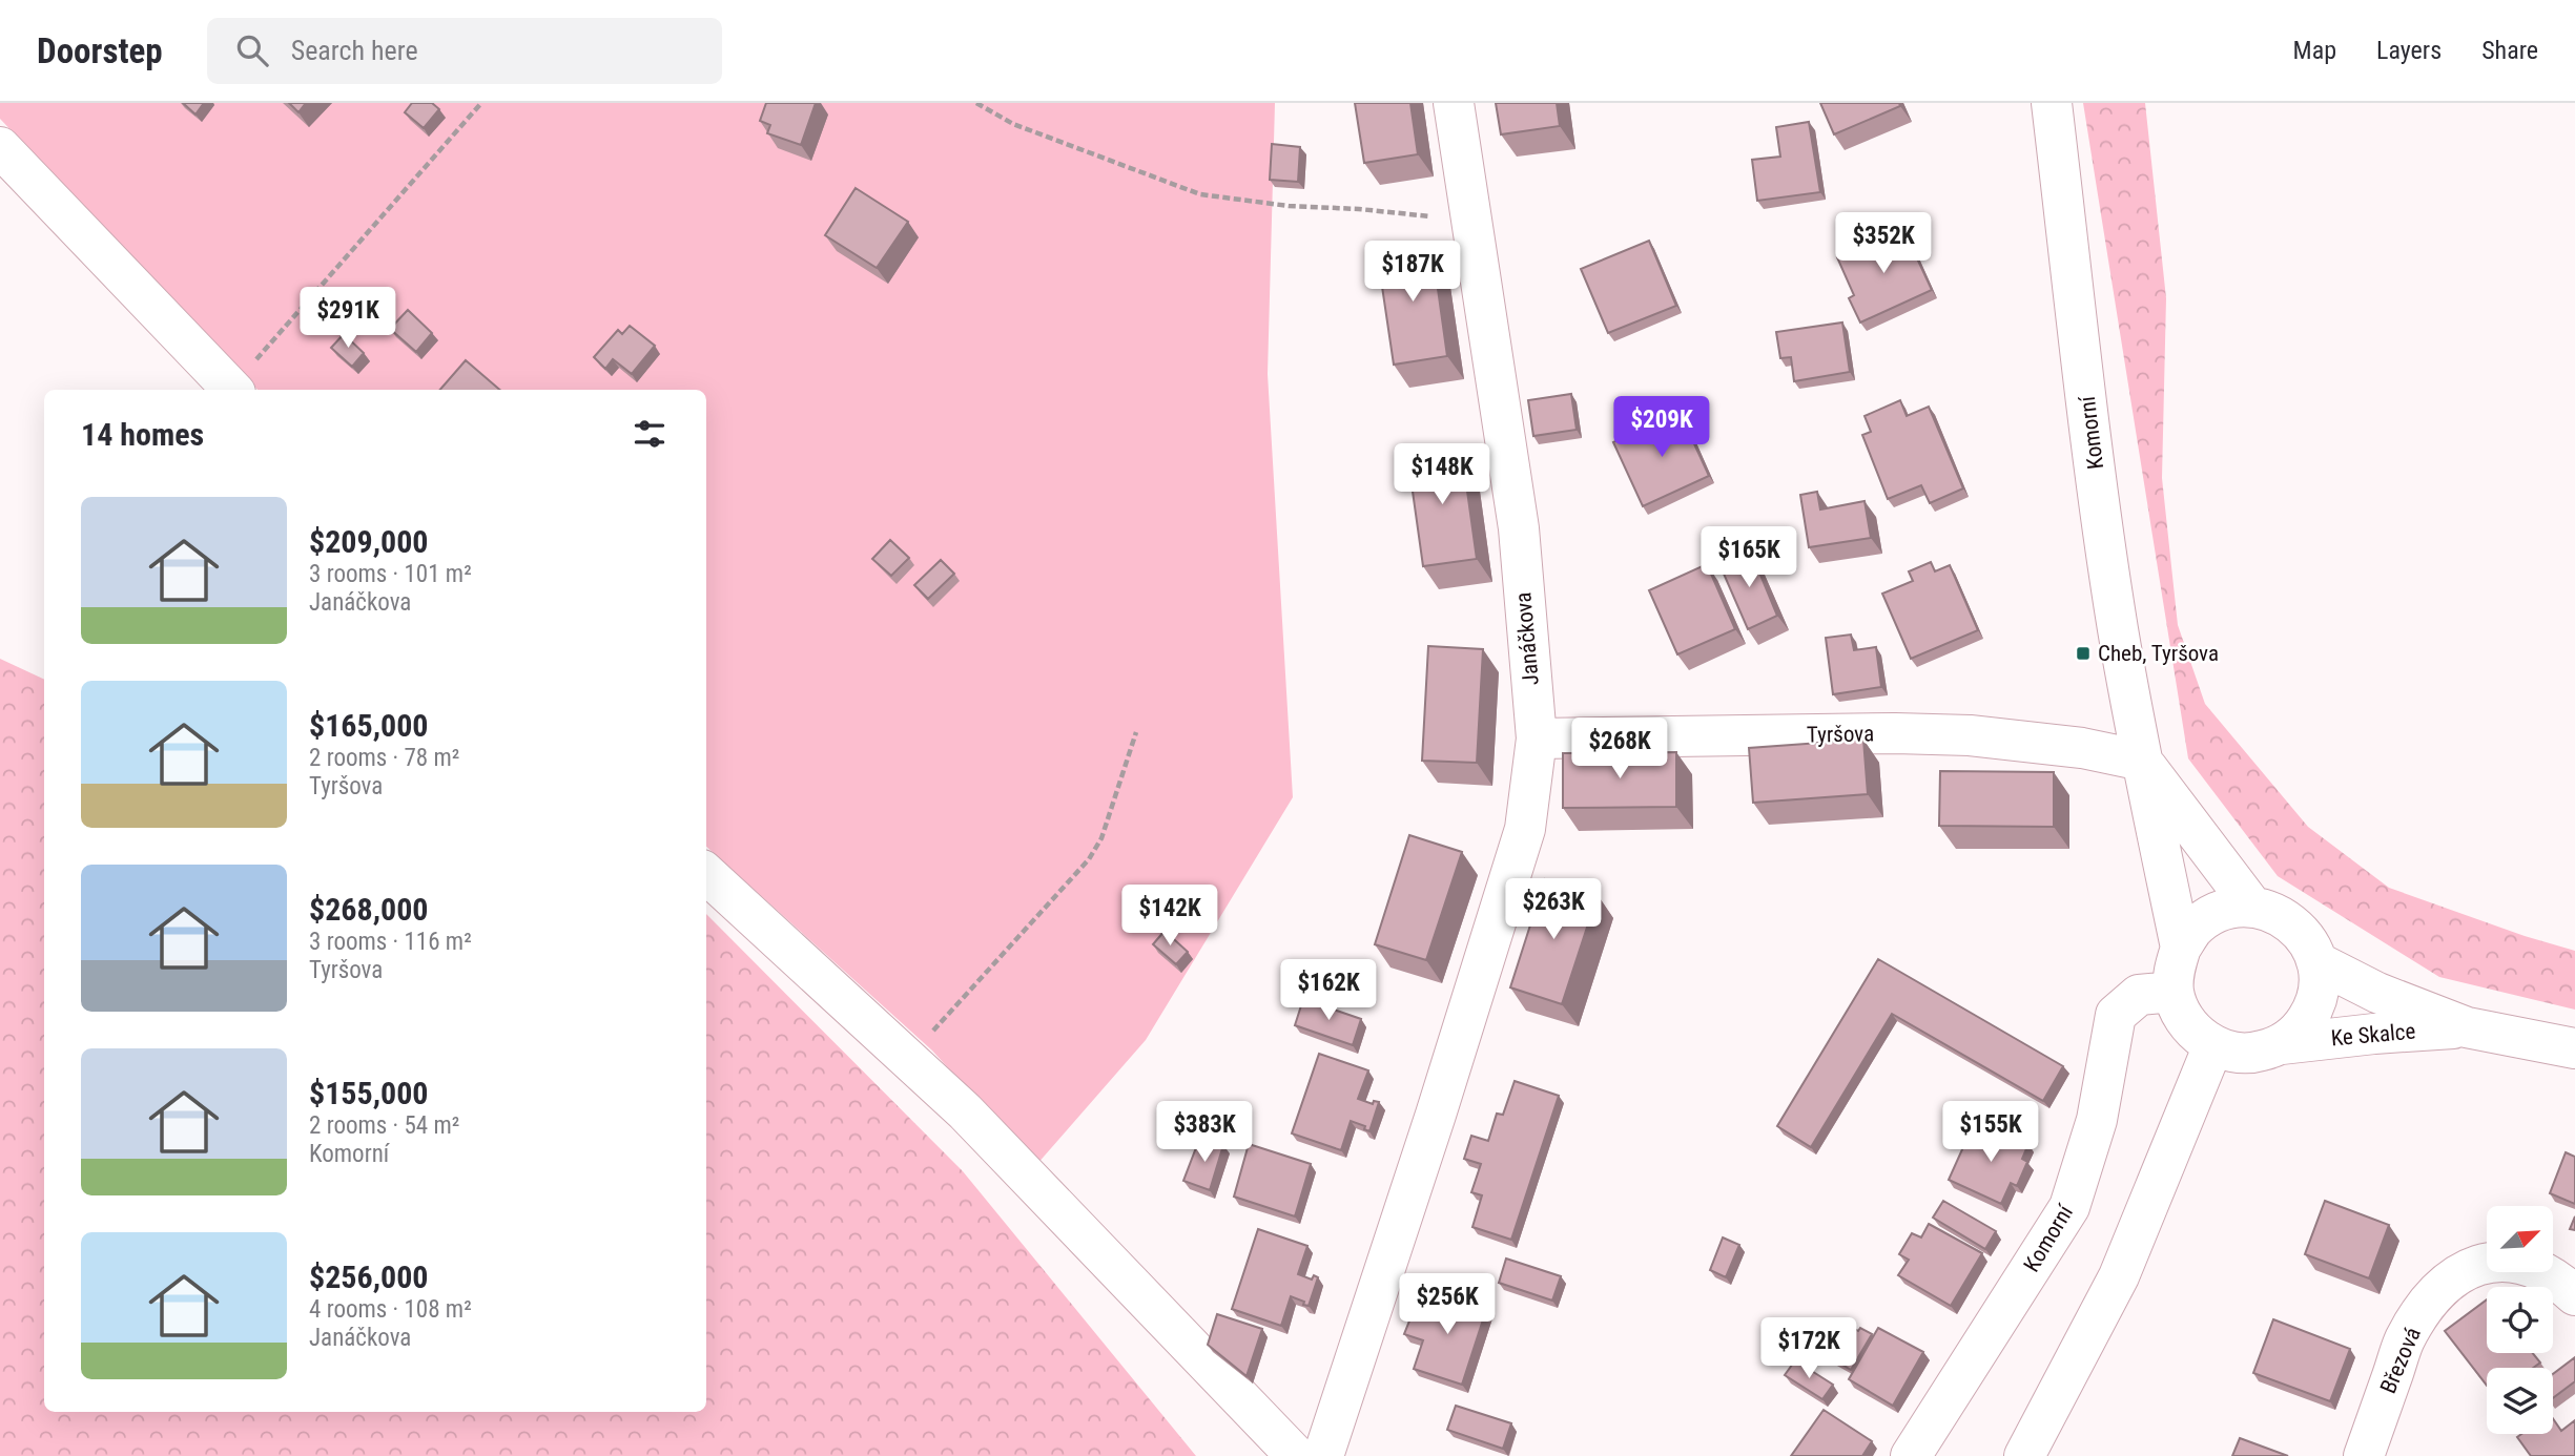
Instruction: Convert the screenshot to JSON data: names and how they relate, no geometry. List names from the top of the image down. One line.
{"streets":{"street":["Komorní","Janáčkova","Tyršova","Ke Skalce","Březová"]},"crossings":[["Komorní","Tyršova"],["Komorní","Ke Skalce"],["Janáčkova","Tyršova"]],"places":{"transit":["Cheb, Tyršova"]},"north":"top right","page":{"header":"Doorstep","search":"Search here","nav":["Map","Layers","Share"],"price":["$352K","$187K","$291K","$209K","$148K","$165K","$268K","$263K","$142K","$162K","$383K","$155K","$256K","$172K"],"heading":"14 homes","list":[{"name":"$209,000","note":"3 rooms · 101 m² · Janáčkova"},{"name":"$165,000","note":"2 rooms · 78 m² · Tyršova"},{"name":"$268,000","note":"3 rooms · 116 m² · Tyršova"},{"name":"$155,000","note":"2 rooms · 54 m² · Komorní"},{"name":"$256,000","note":"4 rooms · 108 m² · Janáčkova"}]}}
